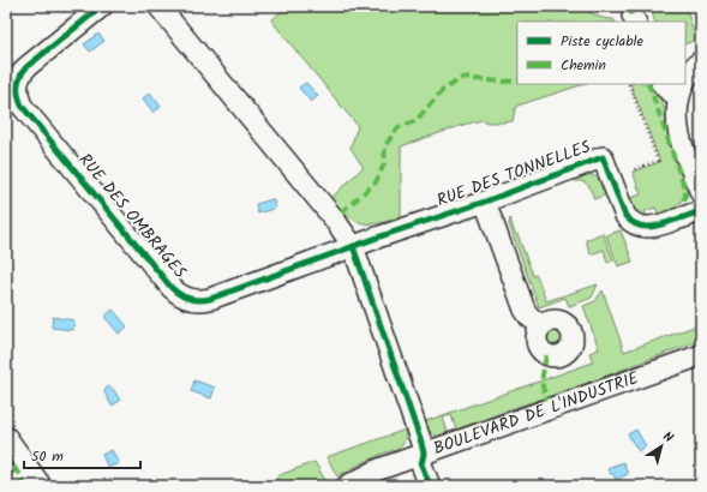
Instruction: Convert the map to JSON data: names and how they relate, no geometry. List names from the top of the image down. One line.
{"streets":{"street":["RUE DES TONNELLES","RUE DES OMBRAGES","BOULEVARD DE L'INDUSTRIE"]},"crossings":[["RUE DES TONNELLES","RUE DES OMBRAGES"]],"legend":["Piste cyclable","Chemin"],"scale_bar":"50 m","north":"top right"}
